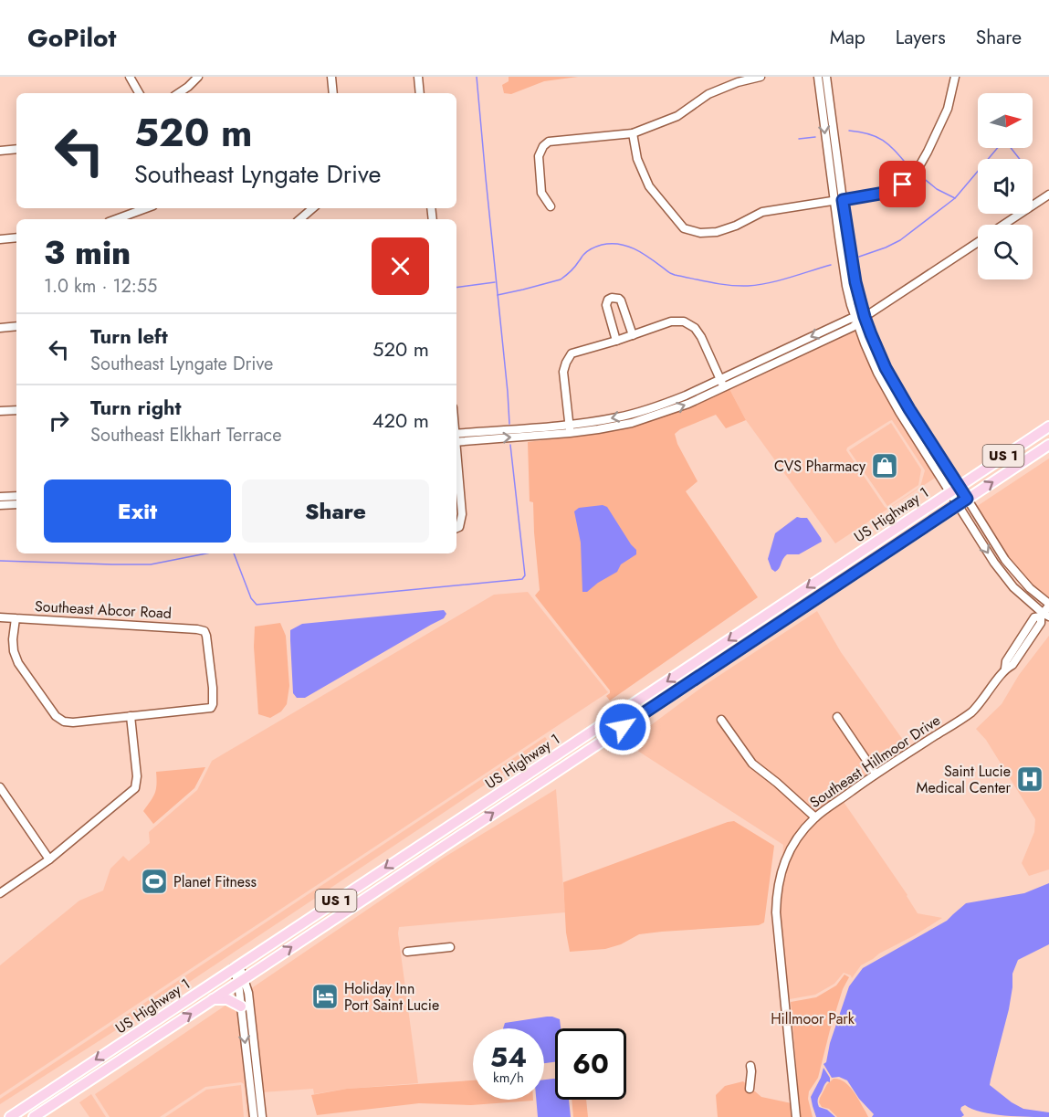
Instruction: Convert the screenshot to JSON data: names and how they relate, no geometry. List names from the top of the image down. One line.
{"streets":{"main road":["US 1","US Highway 1"],"street":["Southeast Abcor Road","Southeast Hillmoor Drive"]},"parks":["Hillmoor Park"],"places":{"shop":["CVS Pharmacy"],"hospital":["Saint Lucie Medical Center"],"sports":["Planet Fitness"],"hotel":["Holiday Inn Port Saint Lucie"]},"north":"right","page":{"header":"GoPilot","nav":["Map","Layers","Share"],"turn":["520 m","Southeast Lyngate Drive"],"heading":["3 min","1.0 km · 12:55"],"list":[{"name":"Turn left","note":"Southeast Lyngate Drive","value":"520 m"},{"name":"Turn right","note":"Southeast Elkhart Terrace","value":"420 m"}],"buttons":["Exit","Share"],"speed":"54 km/h","limit":"60"}}
